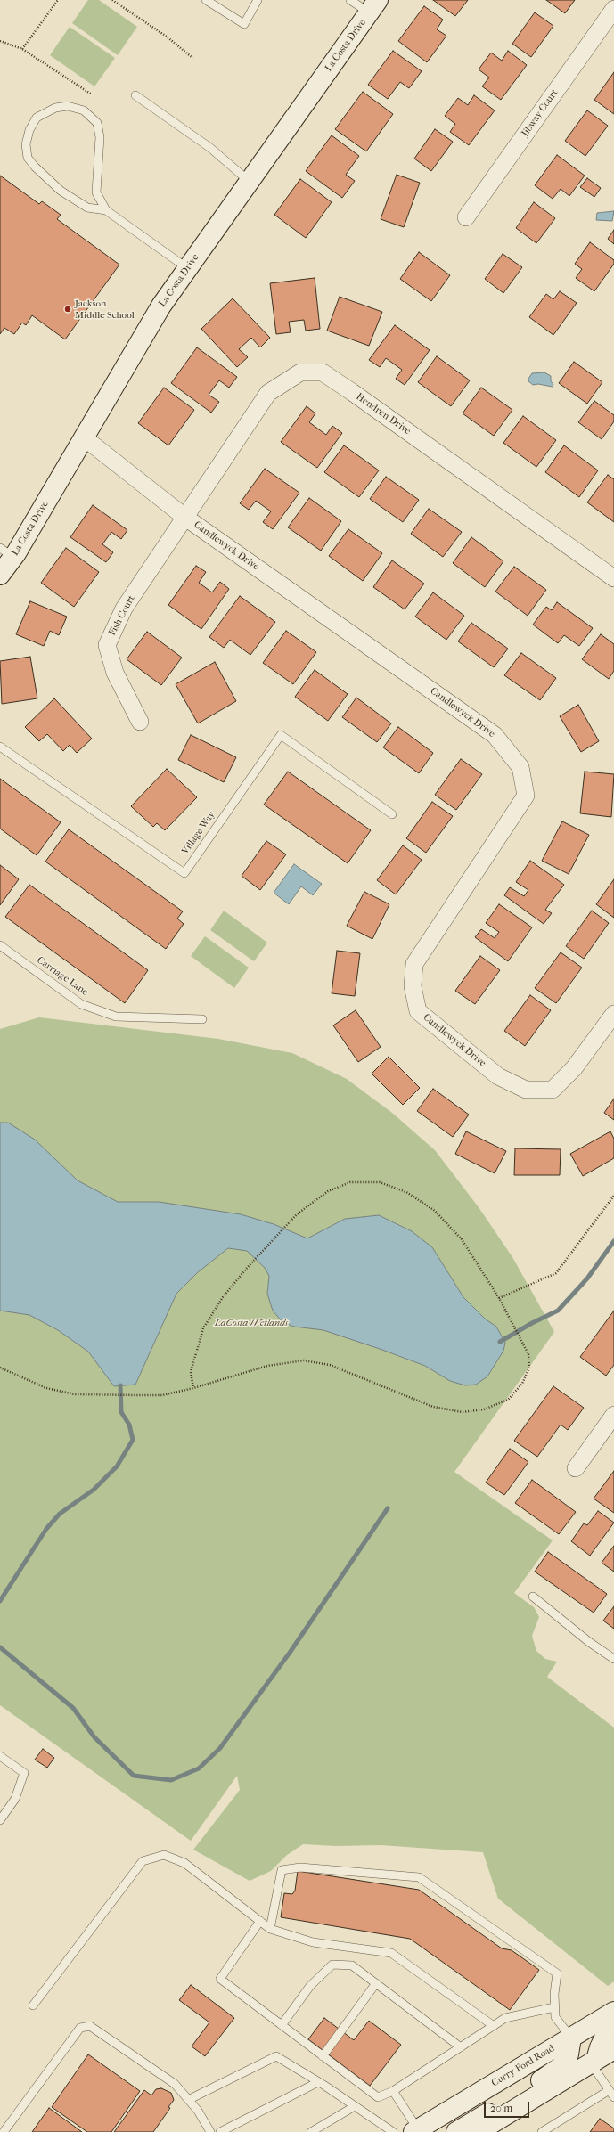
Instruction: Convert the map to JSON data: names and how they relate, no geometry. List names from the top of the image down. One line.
{"streets":{"street":["La Costa Drive","Jibway Court","Hendren Drive","Candlewyck Drive","Fish Court","Curry Ford Road"],"lane":["Village Way","Carriage Lane"]},"crossings":[["La Costa Drive","Candlewyck Drive"],["Hendren Drive","Candlewyck Drive"],["Hendren Drive","Fish Court"],["Candlewyck Drive","Fish Court"]],"parks":["LaCosta Wetlands"],"places":["Jackson Middle School"],"scale_bar":"20 m"}
